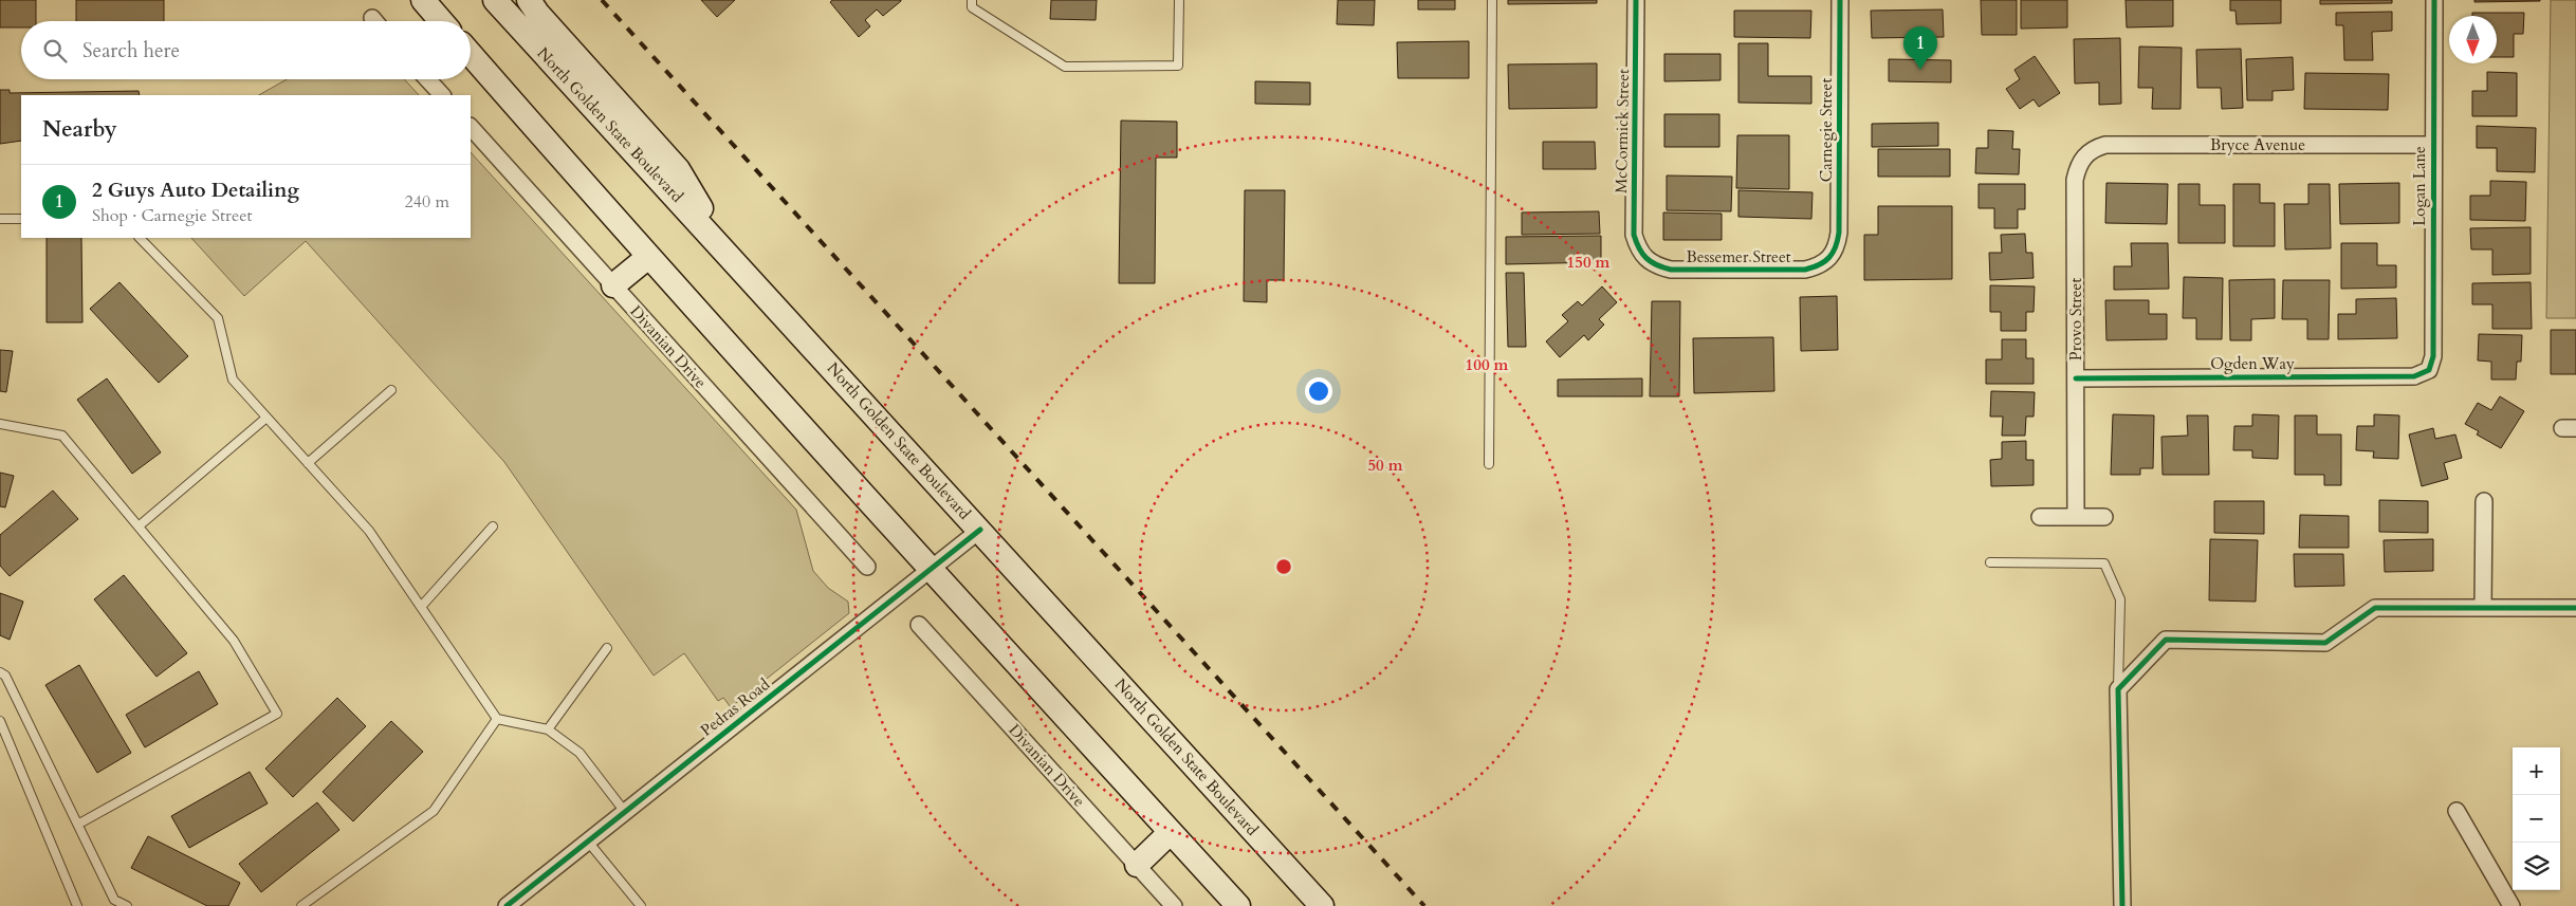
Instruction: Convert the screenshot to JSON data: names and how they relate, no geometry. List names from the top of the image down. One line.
{"streets":{"main road":["North Golden State Boulevard"],"street":["Carnegie Street","McCormick Street","Bryce Avenue","Logan Lane","Bessemer Street","Provo Street","Divanian Drive","Ogden Way","Pedras Road"]},"crossings":[["North Golden State Boulevard","Pedras Road"],["Carnegie Street","Bessemer Street"],["McCormick Street","Bessemer Street"],["Bryce Avenue","Logan Lane"],["Bryce Avenue","Provo Street"],["Logan Lane","Ogden Way"],["Provo Street","Ogden Way"]],"north":"bottom","page":{"search":"Search here","pins":"1","heading":"Nearby","list":[{"mark":"1","name":"2 Guys Auto Detailing","note":"Shop · Carnegie Street","value":"240 m"}],"map_buttons":["+","−"]},"rings":["150 m","100 m","50 m"]}
